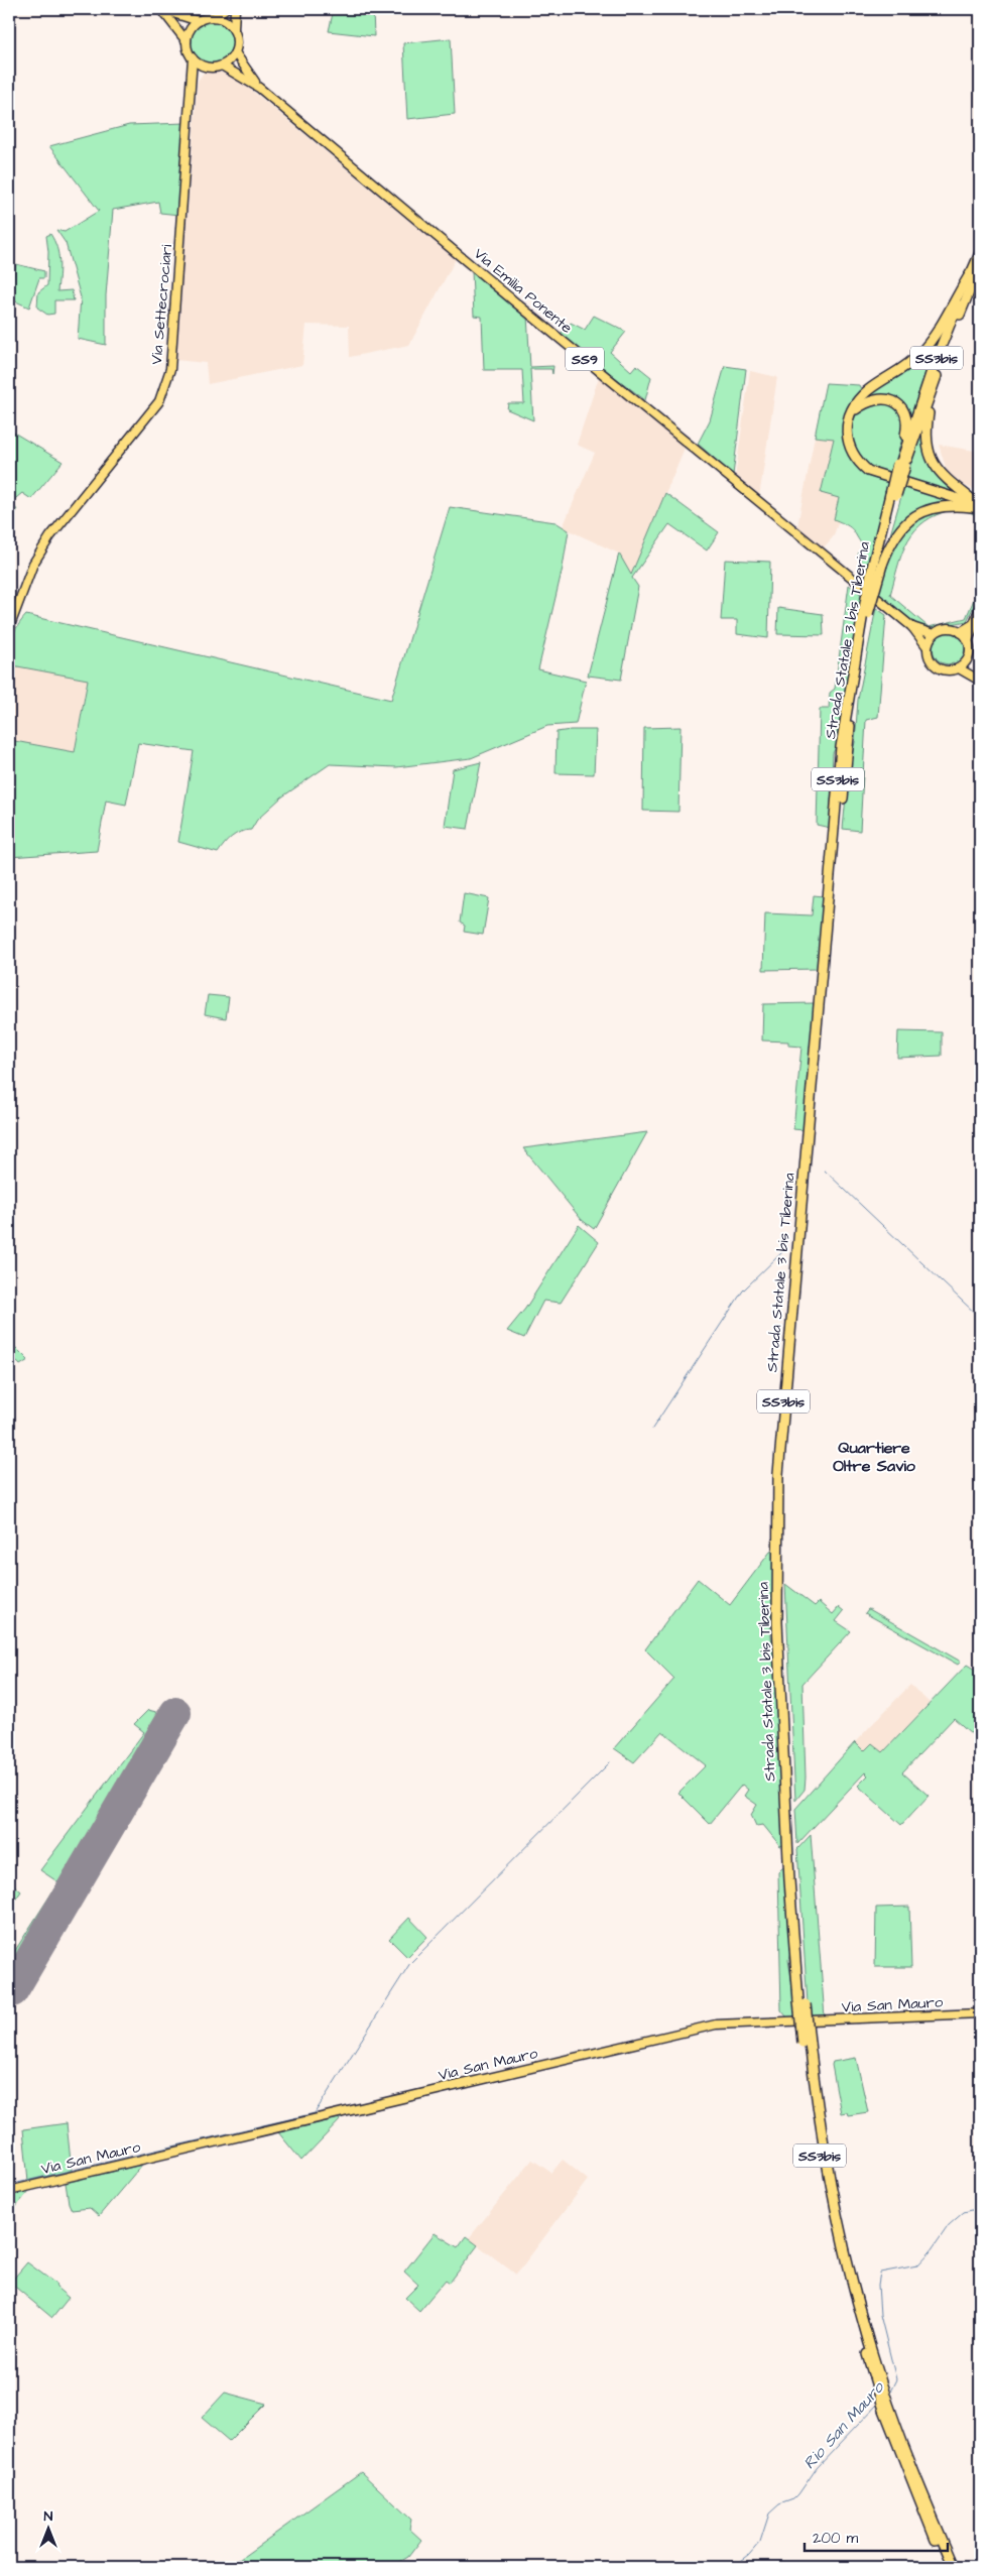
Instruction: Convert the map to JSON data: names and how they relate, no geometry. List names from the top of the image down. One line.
{"streets":{"highway":["SS3bis","Strada Statale 3 bis Tiberina"],"main road":["Via Emilia Ponente","Via Settecrociari","SS9","Via San Mauro"]},"crossings":[["Via Emilia Ponente","Via Settecrociari"]],"districts":["Quartiere Oltre Savio"],"water":["Rio San Mauro"],"scale_bar":"200 m","north":"top"}
